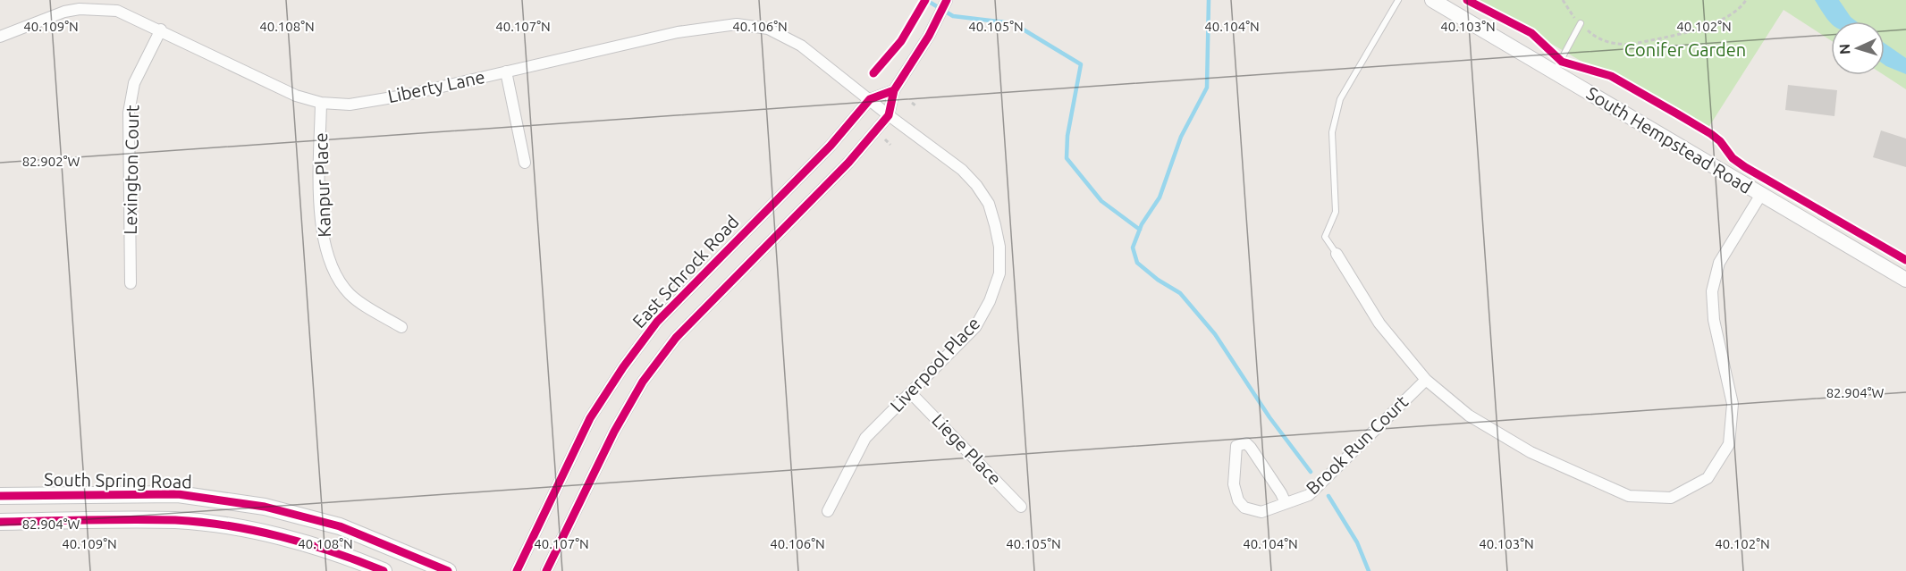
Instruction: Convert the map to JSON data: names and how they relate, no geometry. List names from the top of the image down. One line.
{"streets":{"main road":["South Spring Road"],"street":["Liberty Lane","South Hempstead Road","Lexington Court","Kanpur Place","East Schrock Road","Liverpool Place","Brook Run Court","Liege Place"]},"crossings":[["Liberty Lane","Lexington Court"],["Liberty Lane","Kanpur Place"],["Liberty Lane","East Schrock Road"],["Liberty Lane","Liverpool Place"],["East Schrock Road","Liverpool Place"],["Liverpool Place","Liege Place"]],"parks":["Conifer Garden"],"north":"left","coordinates":["40.109°N","40.108°N","40.107°N","40.106°N","40.105°N","40.104°N","40.103°N","40.102°N","82.902°W","82.904°W"]}
